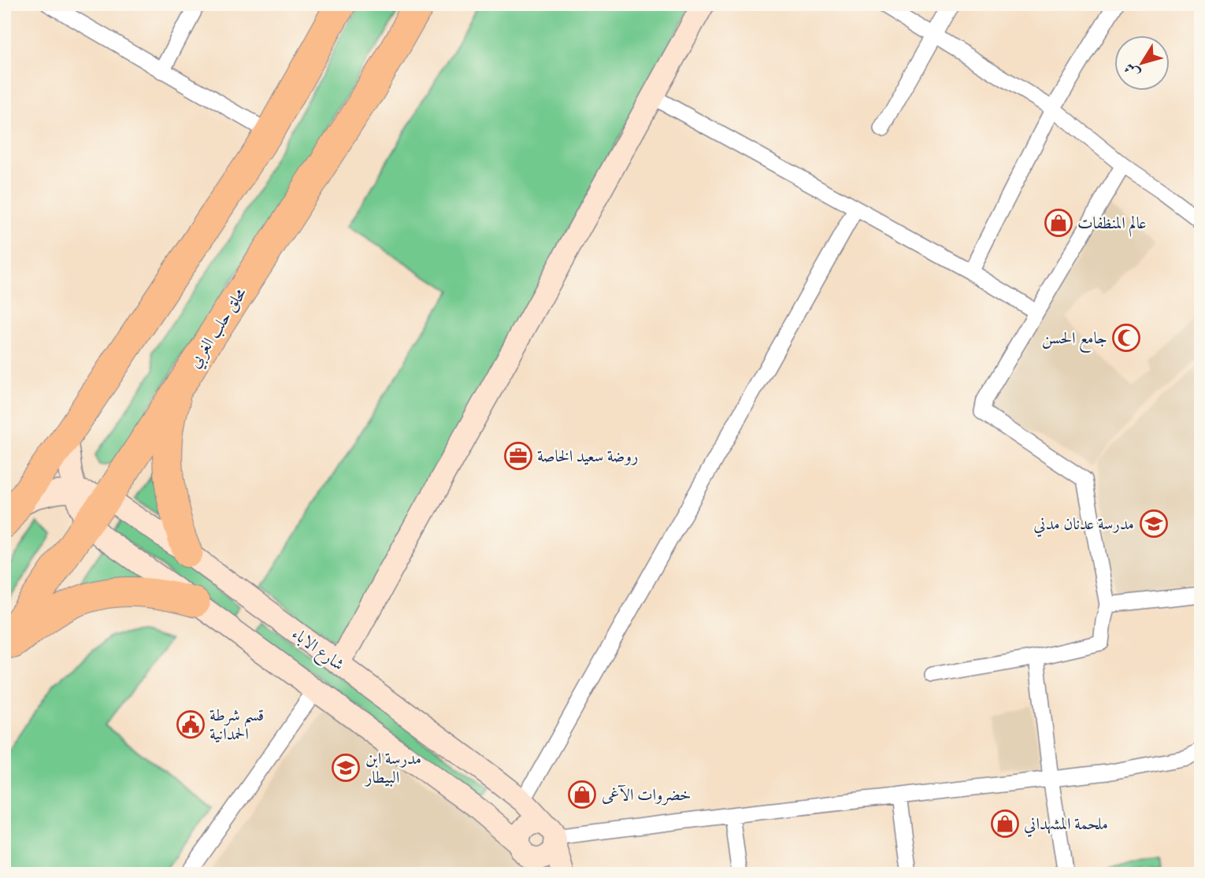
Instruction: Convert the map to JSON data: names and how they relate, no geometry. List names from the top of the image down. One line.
{"streets":{"highway":["محلق حلب الغربي"],"main road":["شارع الاباء"]},"crossings":[["محلق حلب الغربي","شارع الاباء"]],"places":{"shop":["عالم المنظفات","خضروات الآغى","ملحمة المشهداني"],"mosque":["جامع الحسن"],"office":["روضة سعيد الخاصة"],"school or university":["مدرسة عدنان مدني","مدرسة ابن البيطار"],"public building":["قسم شرطة الحمدانية"]},"north":"bottom left"}
